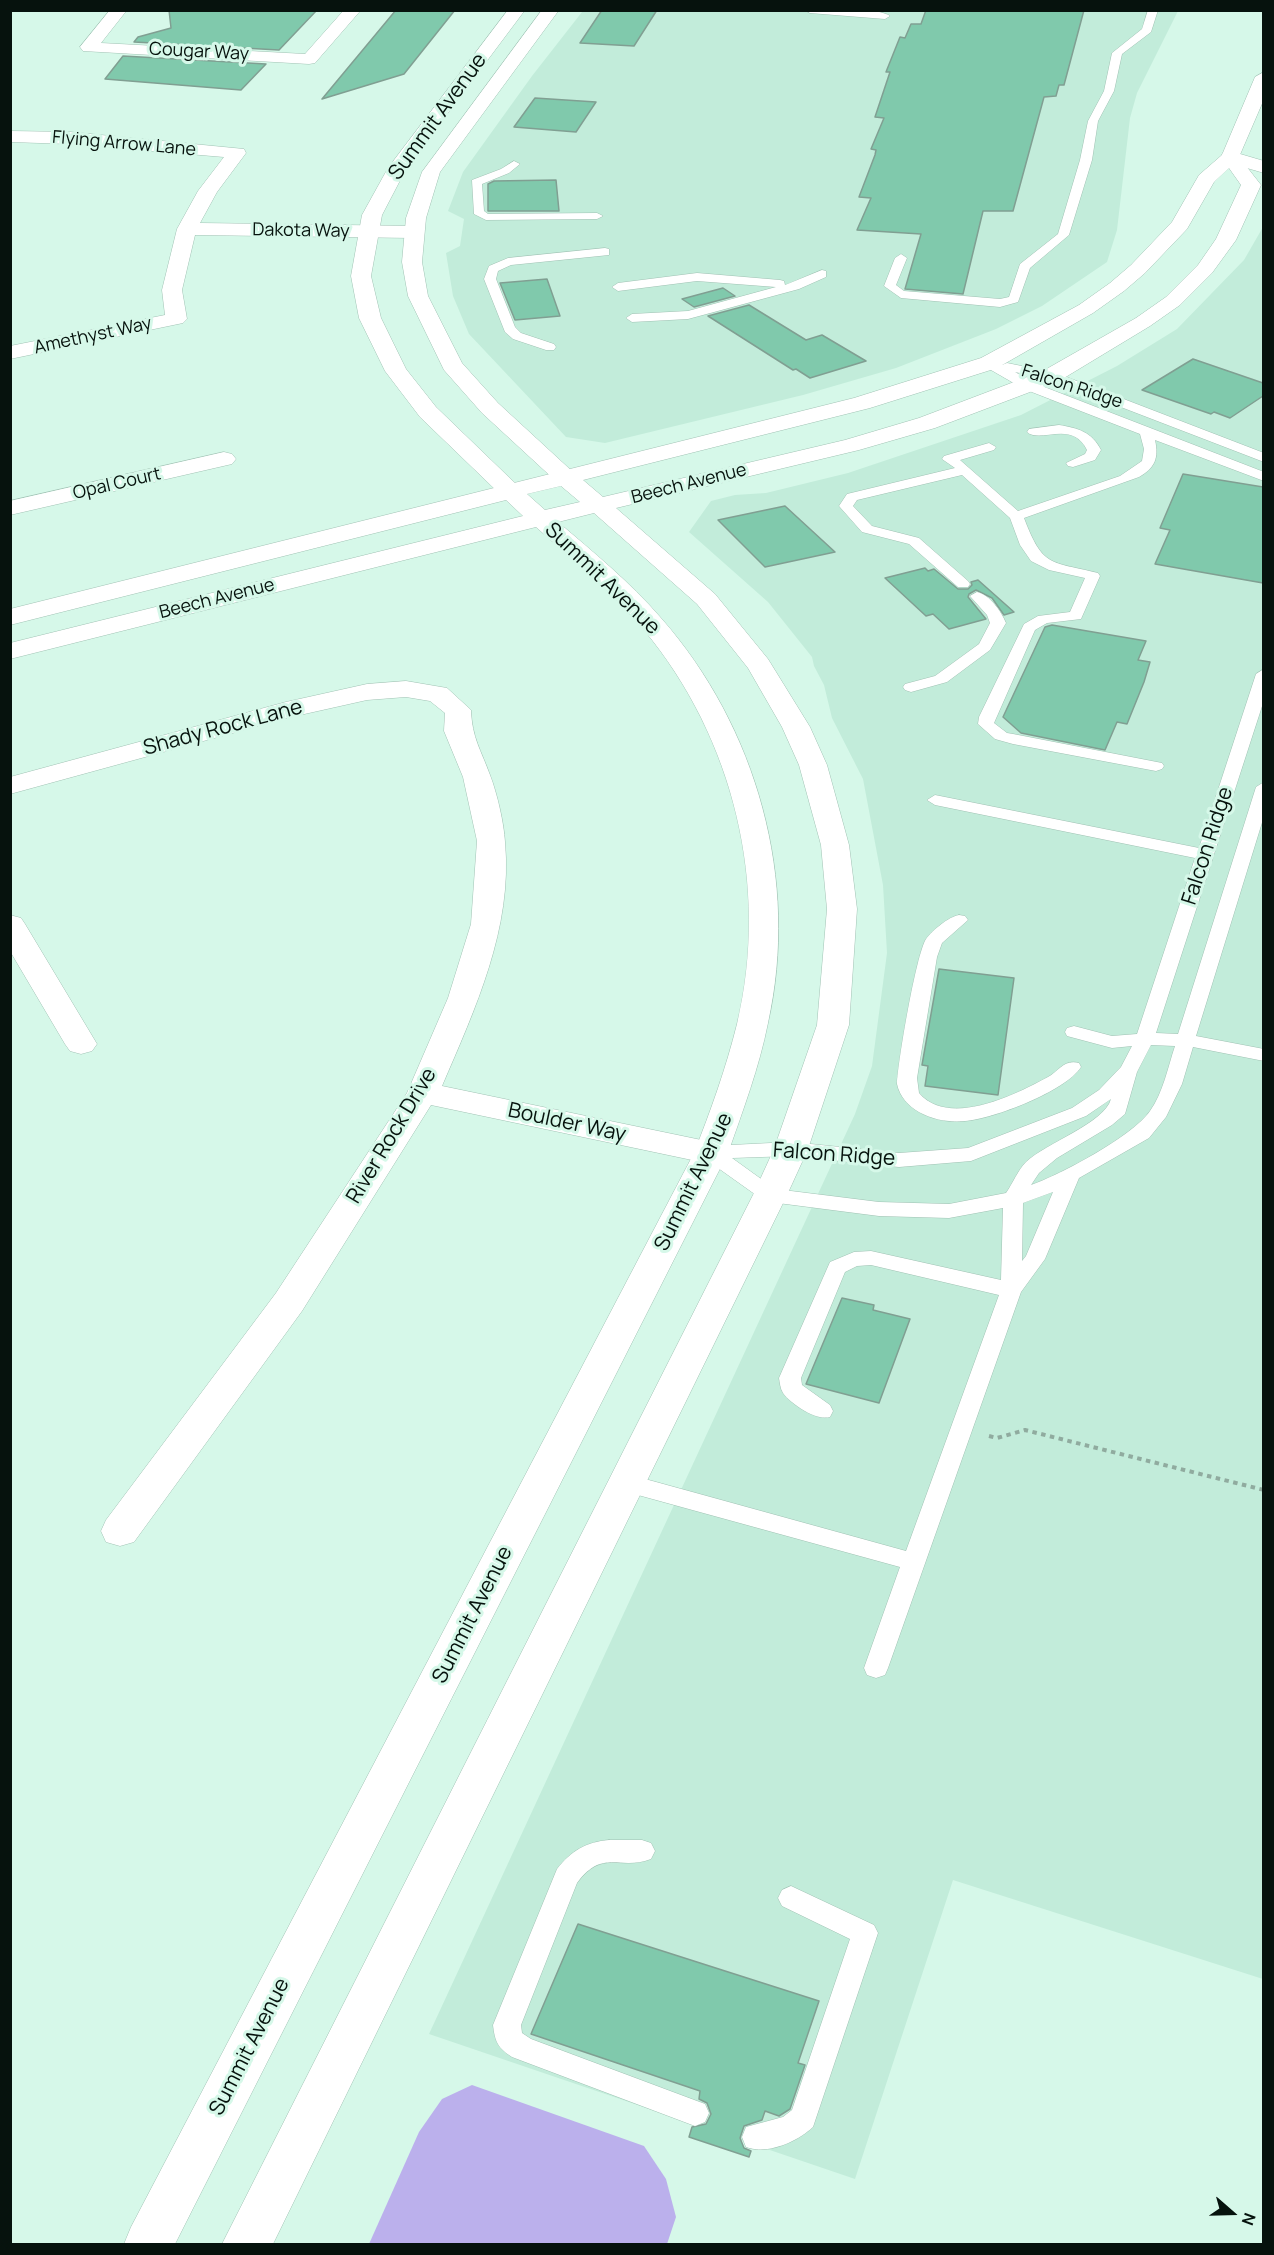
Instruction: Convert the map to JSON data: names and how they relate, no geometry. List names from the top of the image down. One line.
{"streets":{"main road":["Cougar Way","Summit Avenue","Flying Arrow Lane","Dakota Way","Amethyst Way","Opal Court","Beech Avenue","Shady Rock Lane","Boulder Way","River Rock Drive"],"lane":["Falcon Ridge"]},"crossings":[["Summit Avenue","Dakota Way"],["Summit Avenue","Falcon Ridge"],["Summit Avenue","Beech Avenue"],["Summit Avenue","Boulder Way"],["Flying Arrow Lane","Dakota Way"],["Flying Arrow Lane","Amethyst Way"],["Dakota Way","Amethyst Way"],["Falcon Ridge","Beech Avenue"],["Falcon Ridge","Boulder Way"],["Shady Rock Lane","River Rock Drive"],["Boulder Way","River Rock Drive"]],"north":"right"}
